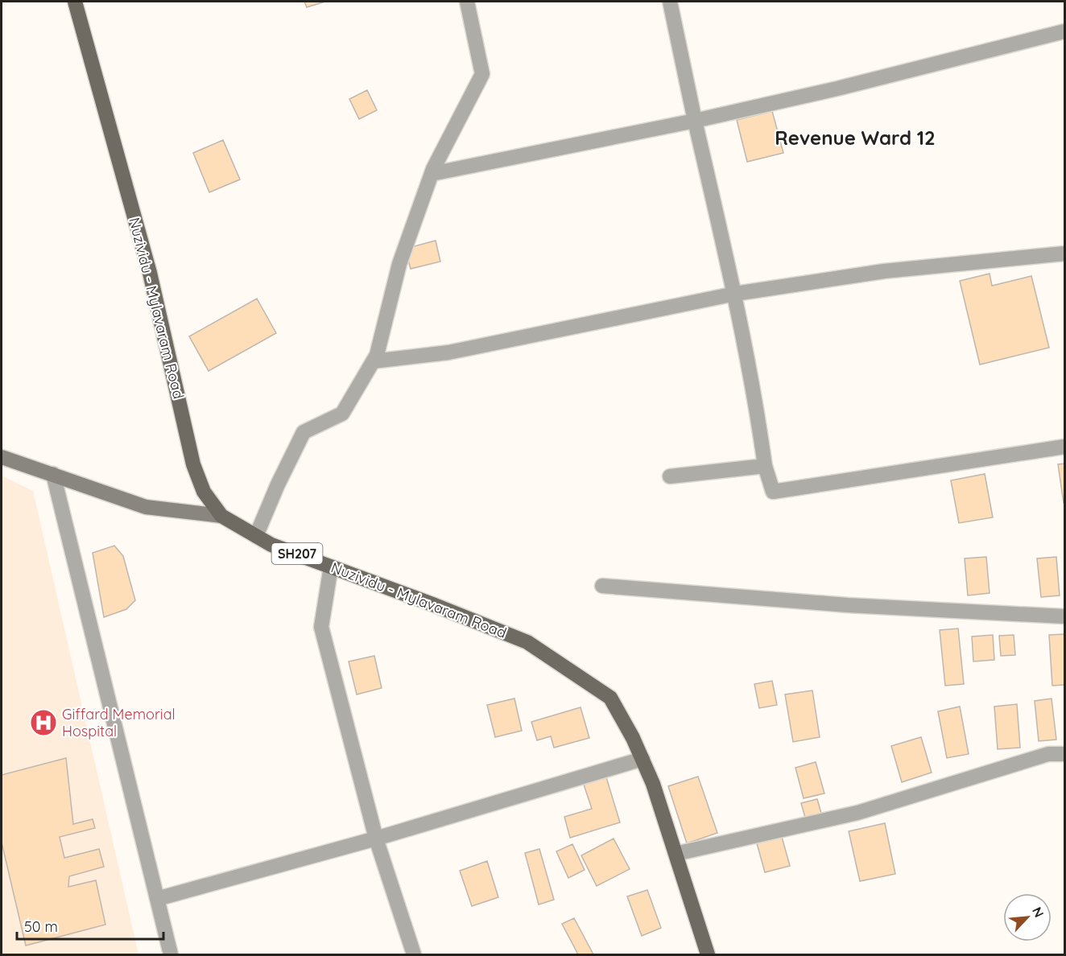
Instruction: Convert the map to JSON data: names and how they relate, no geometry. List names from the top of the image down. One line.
{"streets":{"main road":["Nuzividu - Mylavaram Road","SH207"]},"districts":["Revenue Ward 12"],"places":{"hospital":["Giffard Memorial Hospital"]},"scale_bar":"50 m","north":"top right"}
